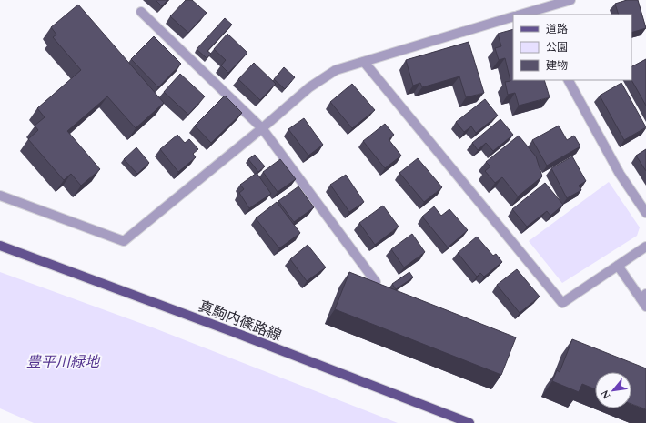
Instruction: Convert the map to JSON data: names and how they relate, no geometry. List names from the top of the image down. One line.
{"streets":{"main road":["真駒内篠路線"]},"parks":["豊平川緑地"],"legend":["道路","公園","建物"],"north":"bottom left"}
